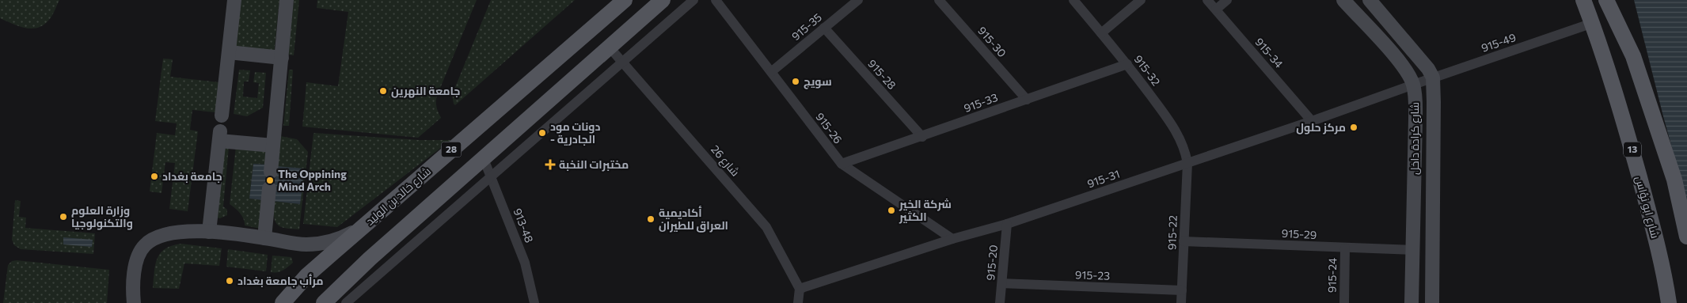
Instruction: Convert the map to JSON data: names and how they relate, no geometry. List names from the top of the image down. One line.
{"streets":{"main road":["28","13","شارع خالد بن الوليد","شارع ابو نؤاس"],"street":["915-35","915-30","915-49","915-34","915-32","915-28","915-33","915-26","شارع كرادة داخل","شارع 26","915-31","913-48","915-22","915-29","915-20","915-23","915-24"]},"crossings":[["915-35","915-28"],["915-35","915-26"],["915-30","915-33"],["915-49","شارع كرادة داخل"],["915-49","915-31"],["915-49","شارع ابو نؤاس"],["915-34","915-31"],["915-32","915-33"],["915-32","915-31"],["915-32","915-22"],["915-28","915-33"],["915-33","915-26"],["915-26","915-31"],["شارع كرادة داخل","915-31"],["شارع كرادة داخل","915-29"],["شارع 26","915-31"],["915-31","915-22"],["915-31","915-20"],["915-22","915-29"],["915-22","915-23"],["915-29","915-24"],["915-20","915-23"]],"places":{"other":["سويج","جامعة النهرين","مركز حلول","دونات مود - الجادرية","جامعة بغداد","The Oppining Mind Arch","شركة الخير الكثير","وزارة العلوم والتكنولوجيا","أكاديمية العراق للطيران","مرأب جامعة بغداد"],"health":["مختبرات النخبة"]}}
